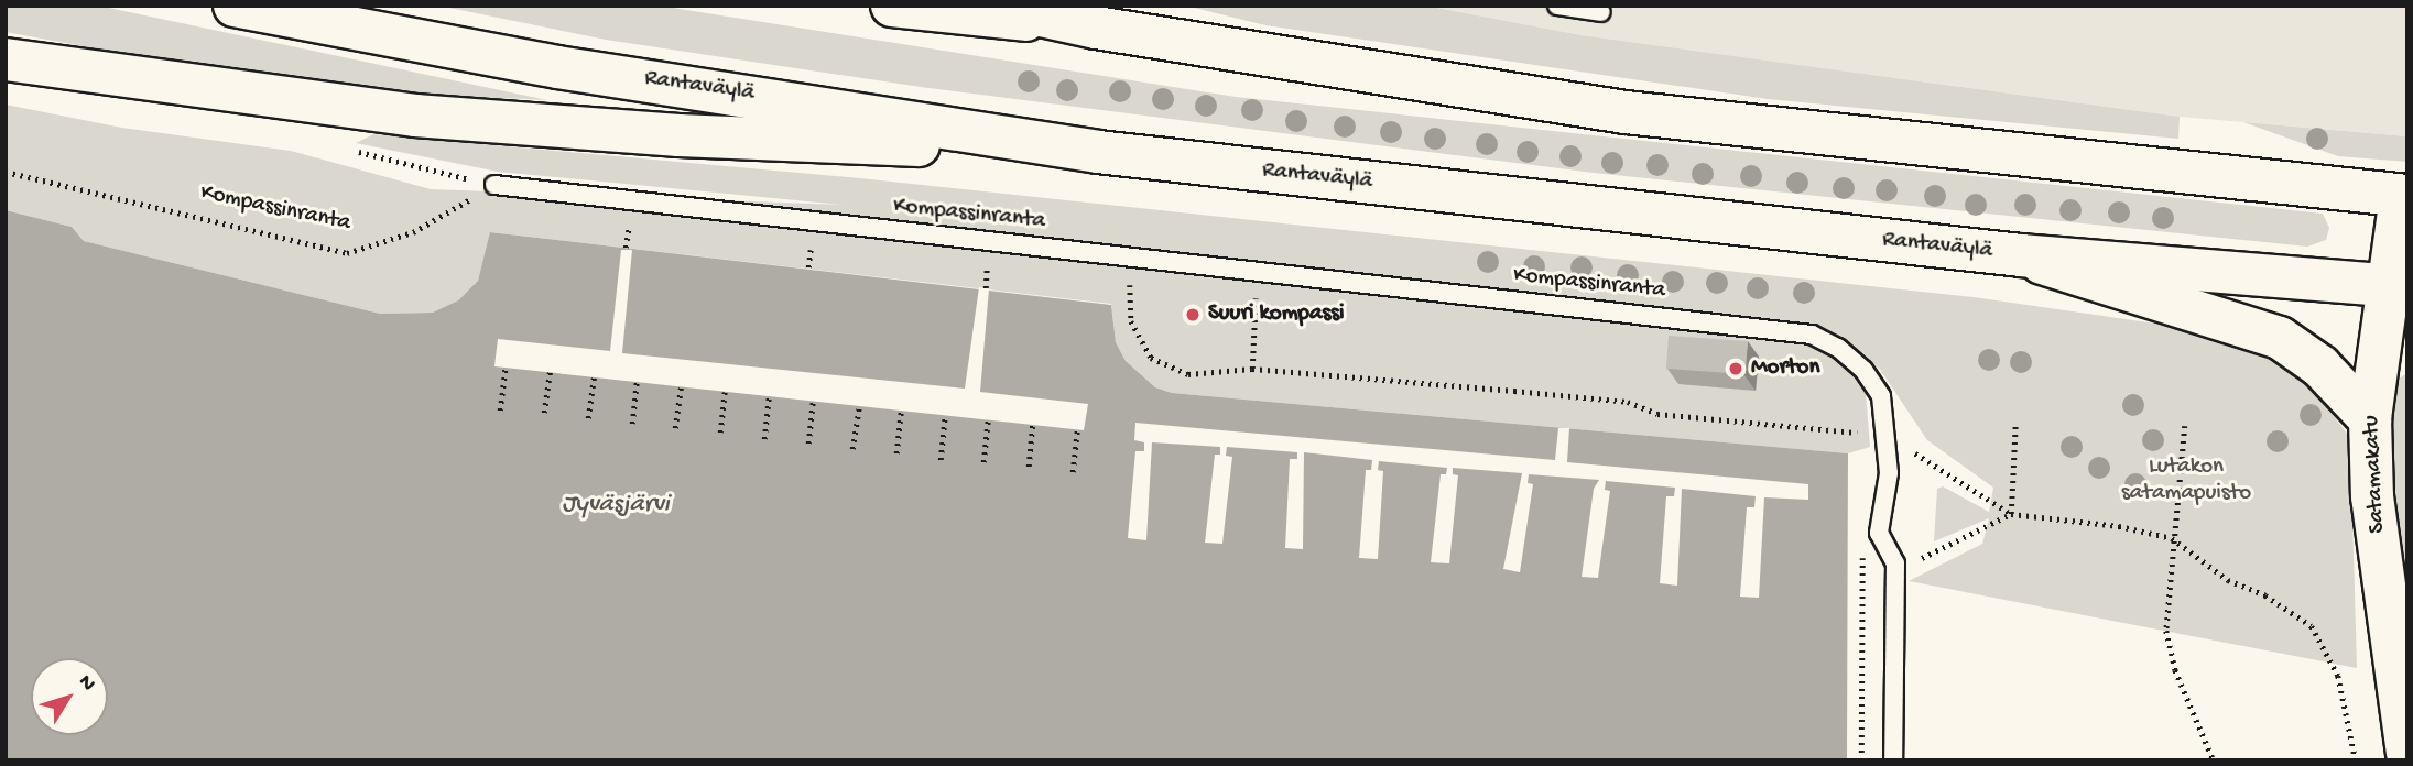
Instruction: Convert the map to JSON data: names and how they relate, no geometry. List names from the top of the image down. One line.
{"streets":{"main road":["Rantaväylä","Satamakatu"],"lane":["Kompassinranta"]},"crossings":[["Rantaväylä","Satamakatu"]],"water":["Jyväsjärvi"],"parks":["Lutakon satamapuisto"],"places":["Suuri kompassi","Morton"],"north":"top right"}
